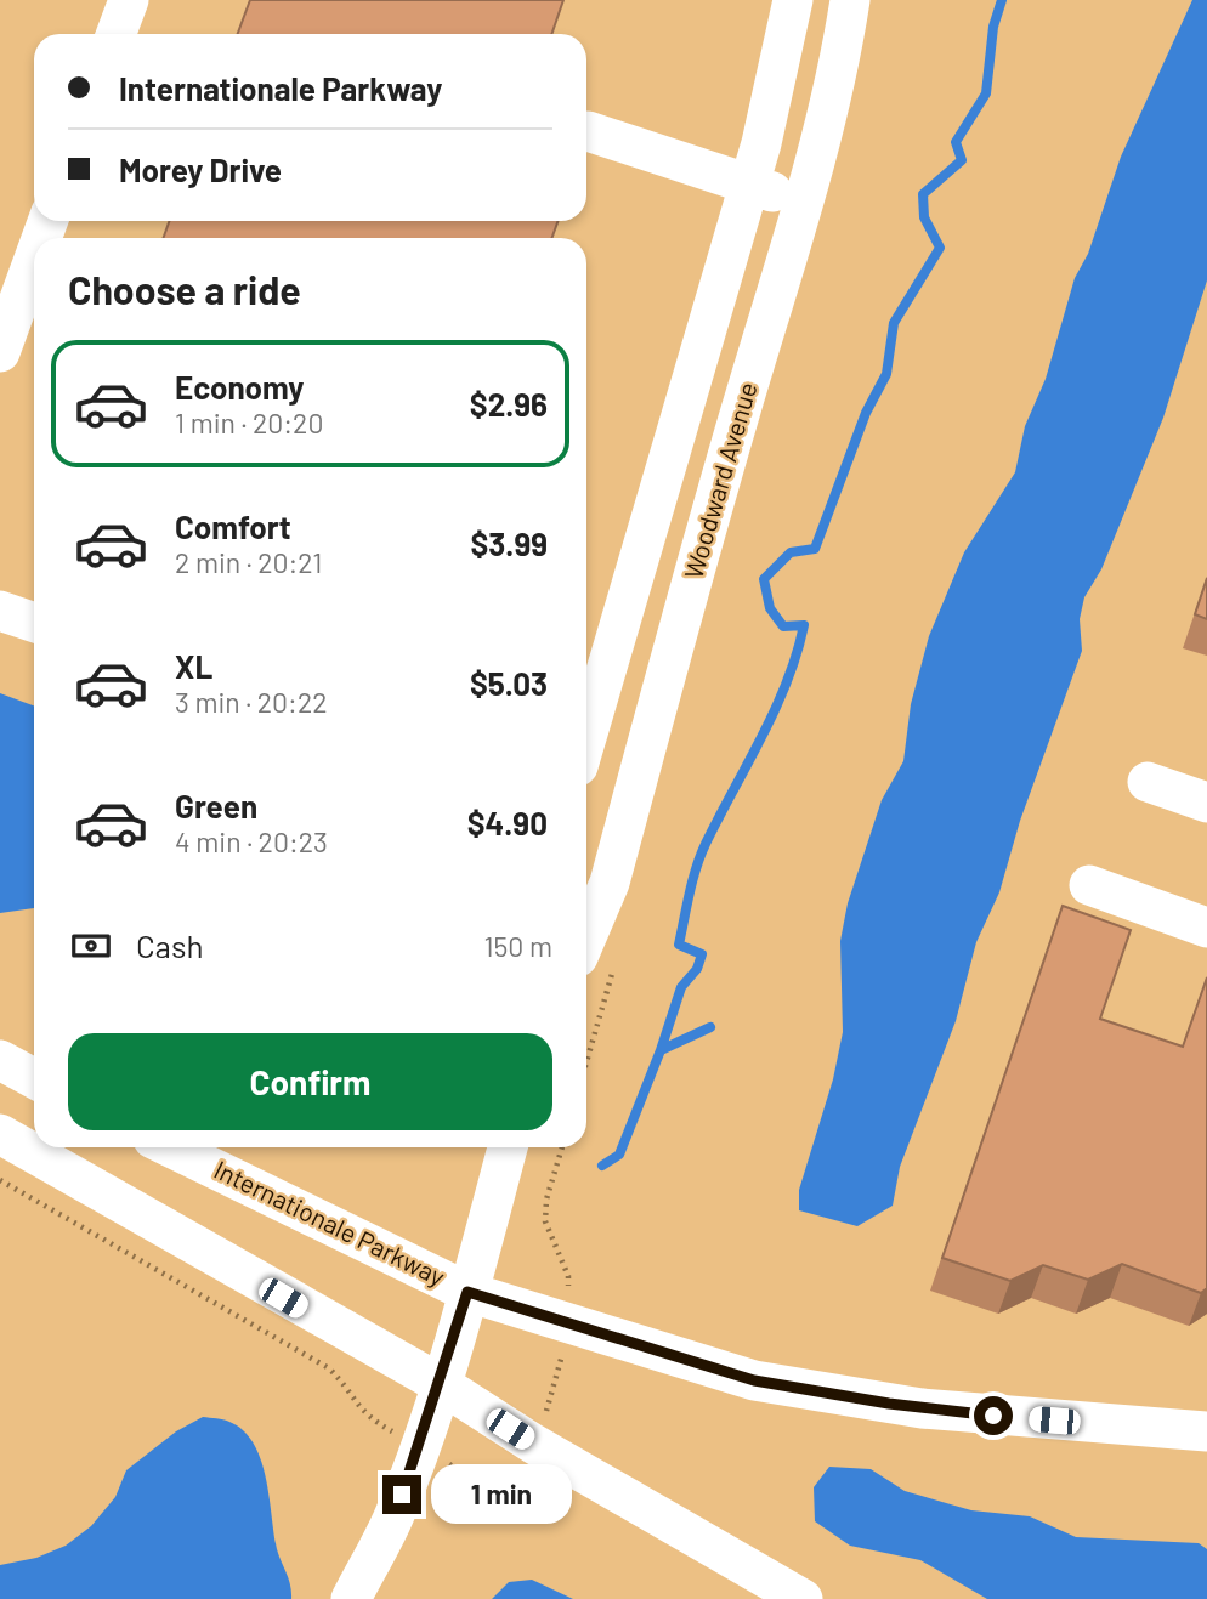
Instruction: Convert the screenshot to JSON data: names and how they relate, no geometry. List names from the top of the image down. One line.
{"streets":{"street":["Woodward Avenue","Internationale Parkway"]},"page":{"banner":["Internationale Parkway","Morey Drive"],"heading":"Choose a ride","list":[{"name":"Economy","note":"1 min · 20:20","value":"$2.96"},{"name":"Comfort","note":"2 min · 20:21","value":"$3.99"},{"name":"XL","note":"3 min · 20:22","value":"$5.03"},{"name":"Green","note":"4 min · 20:23","value":"$4.90"}],"pay":["Cash","150 m"],"buttons":"Confirm","bubble":"1 min"}}
